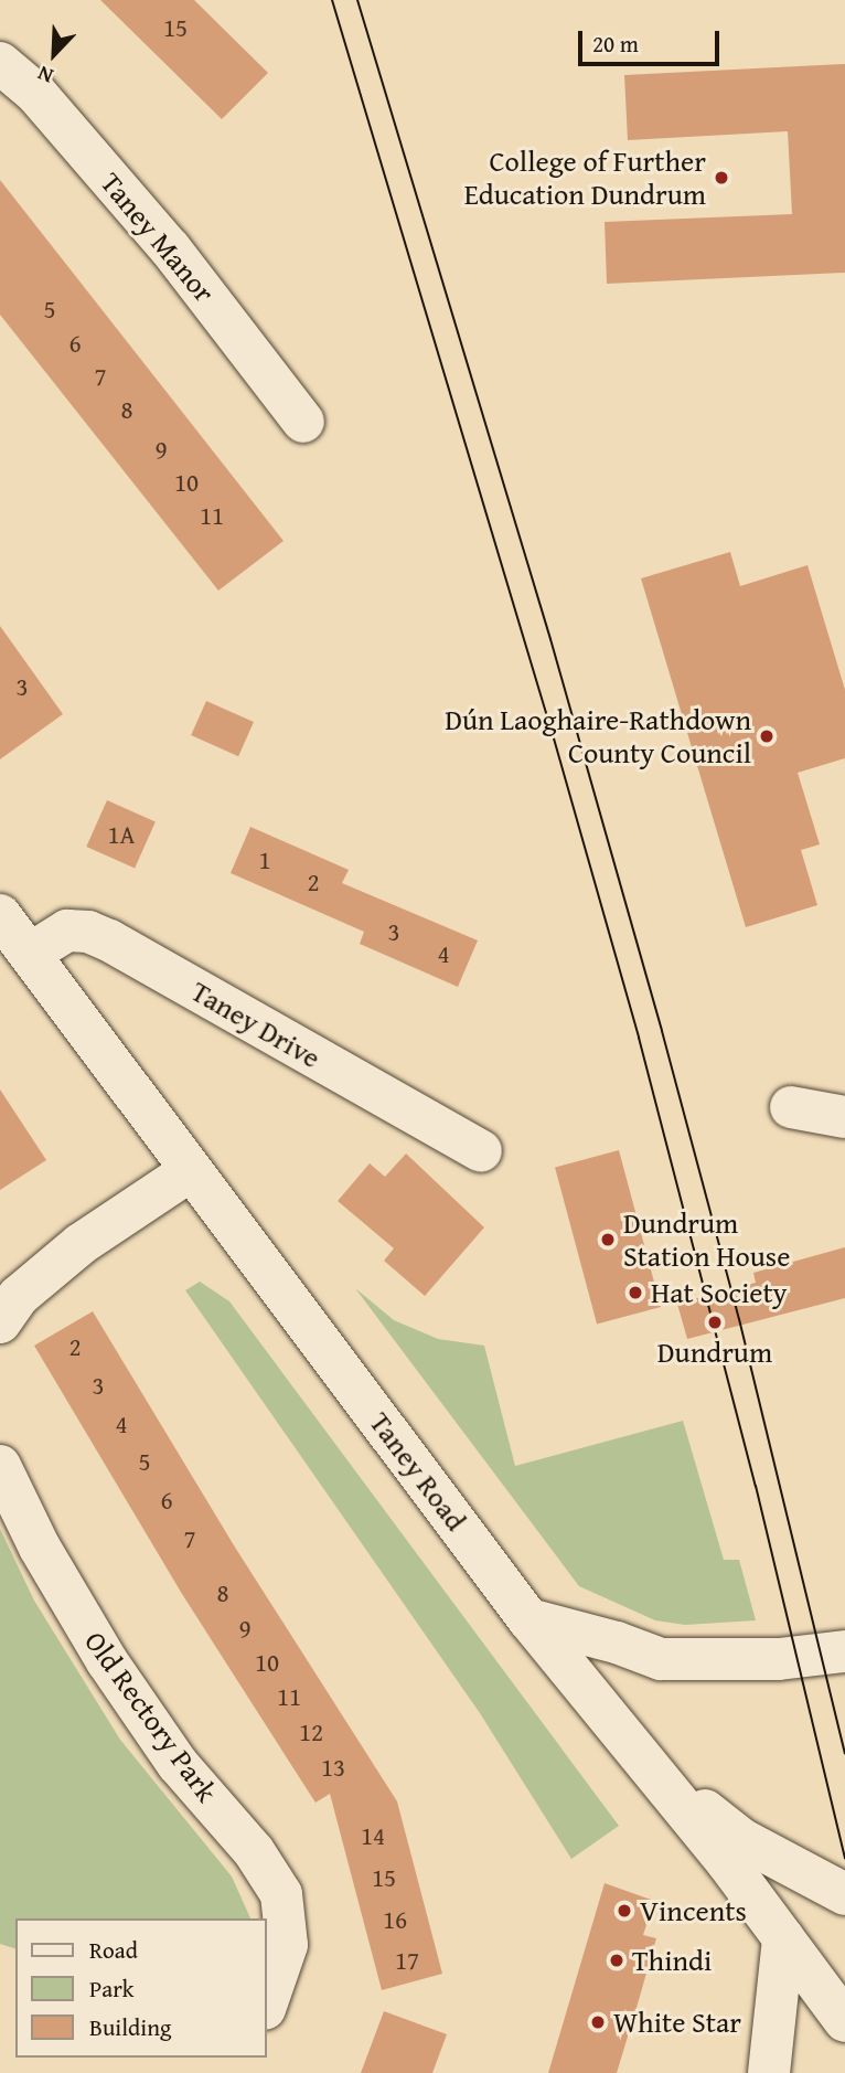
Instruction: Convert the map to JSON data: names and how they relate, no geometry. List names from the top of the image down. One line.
{"streets":{"street":["Taney Manor","Taney Drive","Taney Road","Old Rectory Park"]},"crossings":[["Taney Drive","Taney Road"]],"places":["College of Further Education Dundrum","Dún Laoghaire-Rathdown County Council","Dundrum Station House","Hat Society","Dundrum","Vincents","Thindi","White Star"],"house_numbers":["15","5","6","7","8","9","10","11","3","1A","1","2","3","4","2","3","4","5","6","7","8","9","10","11","12","13","14","15","16","17"],"legend":["Road","Park","Building"],"scale_bar":"20 m","north":"bottom left"}
